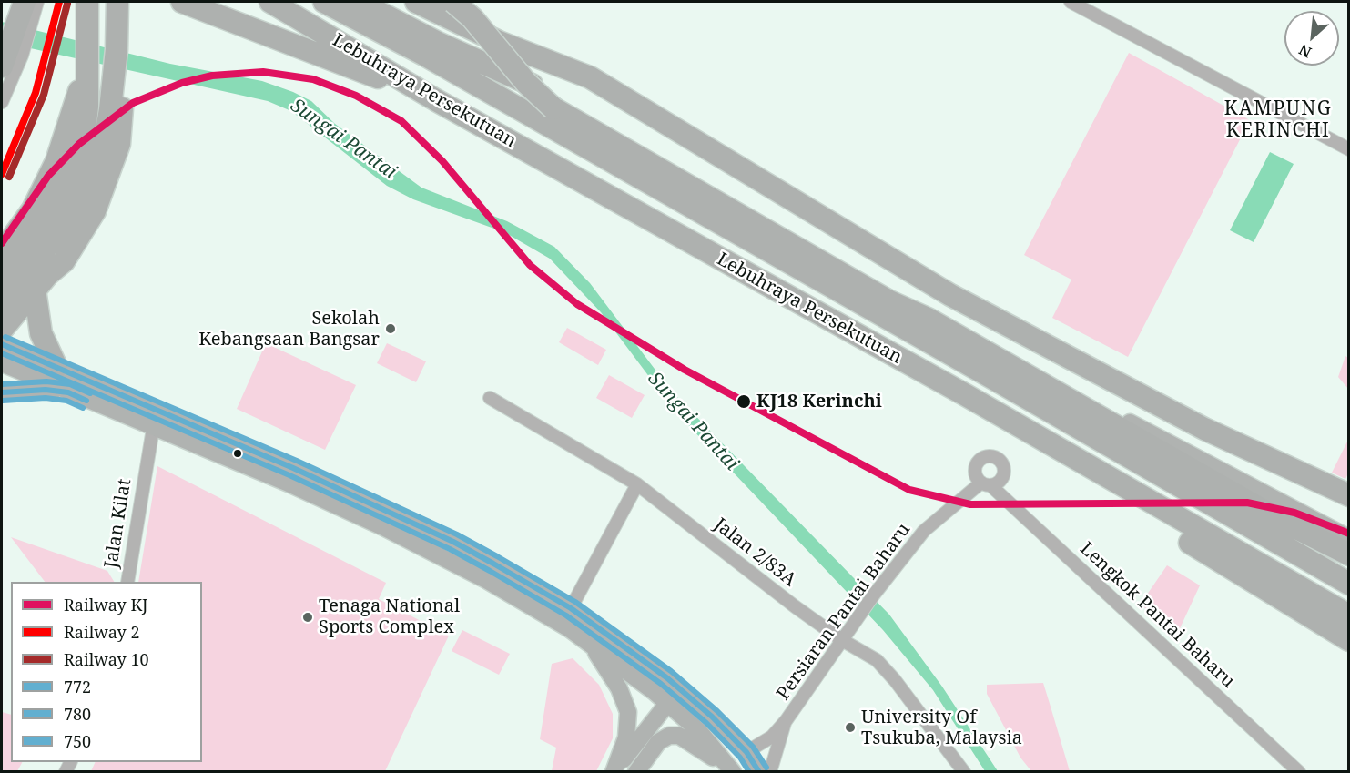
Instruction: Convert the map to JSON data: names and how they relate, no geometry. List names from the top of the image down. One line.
{"streets":{"highway":["Lebuhraya Persekutuan"],"street":["Jalan Kilat","Jalan 2/83A","Persiaran Pantai Baharu","Lengkok Pantai Baharu"]},"crossings":[["Jalan 2/83A","Persiaran Pantai Baharu"],["Persiaran Pantai Baharu","Lengkok Pantai Baharu"]],"districts":["KAMPUNG KERINCHI"],"water":["Sungai Pantai"],"places":["Sekolah Kebangsaan Bangsar","KJ18 Kerinchi","Tenaga National Sports Complex","University Of Tsukuba, Malaysia"],"lines":["rail line 2","rail line 10","rail line KJ","transit line 750","transit line 772","transit line 780"],"legend":["Railway KJ","Railway 2","Railway 10","772","780","750"],"north":"bottom left"}
